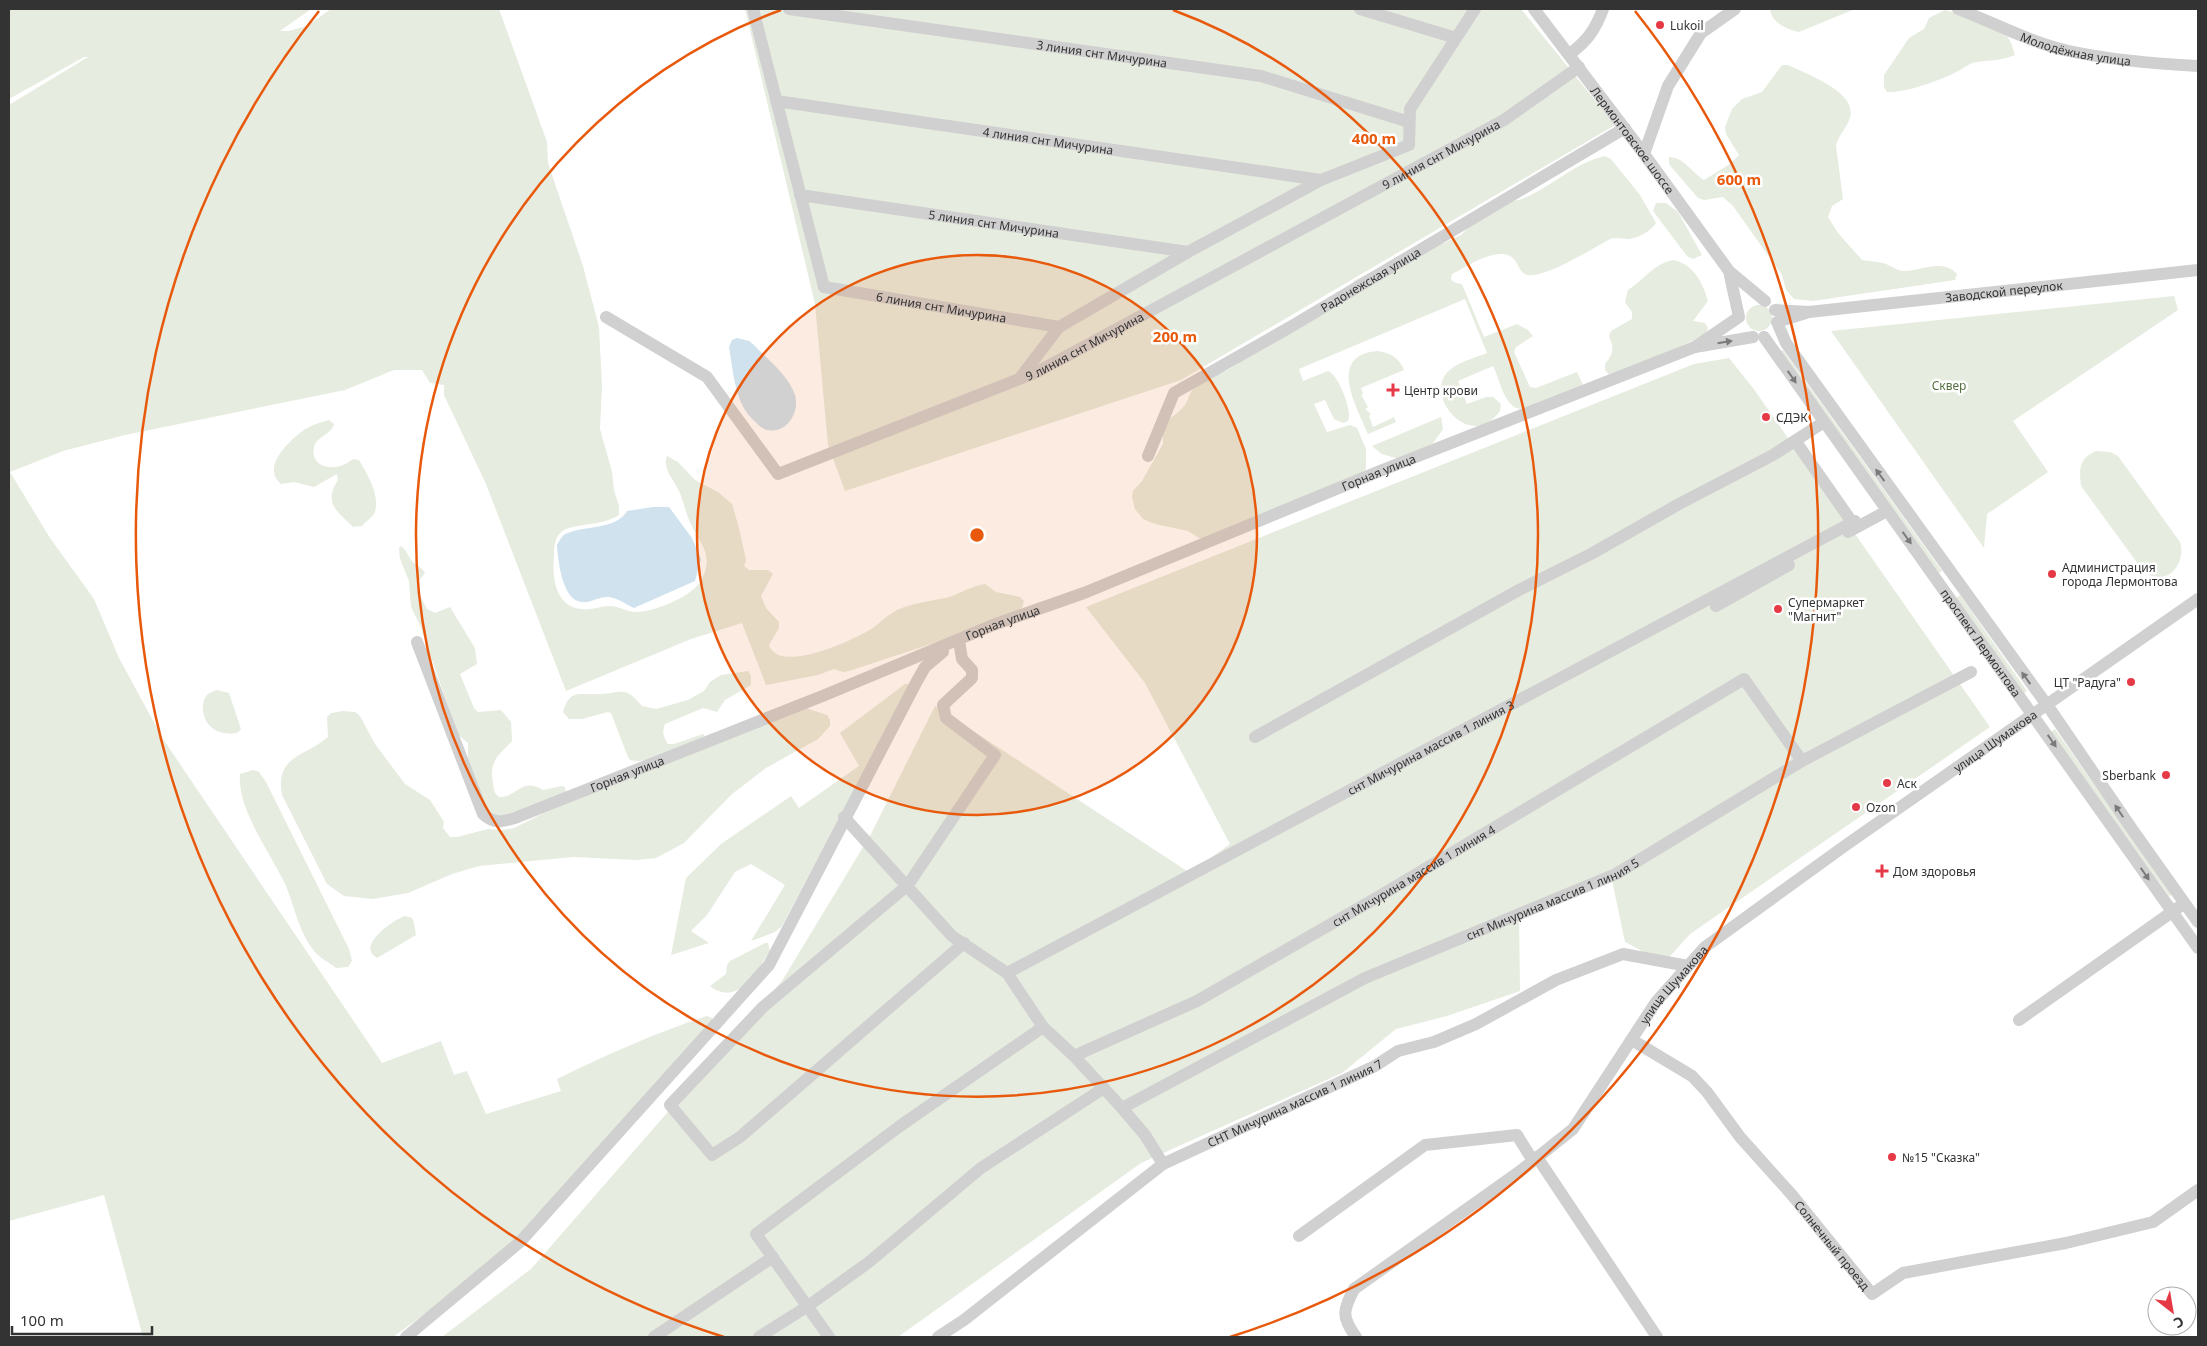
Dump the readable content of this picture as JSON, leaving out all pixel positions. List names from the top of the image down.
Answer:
{
  "streets": {
    "street": [
      "Молодёжная улица",
      "3 линия снт Мичурина",
      "Лермонтовское шоссе",
      "4 линия снт Мичурина",
      "9 линия снт Мичурина",
      "5 линия снт Мичурина",
      "Радонежская улица",
      "Заводской переулок",
      "6 линия снт Мичурина",
      "Горная улица",
      "проспект Лермонтова",
      "улица Шумакова",
      "снт Мичурина массив 1 линия 3",
      "снт Мичурина массив 1 линия 4",
      "снт Мичурина массив 1 линия 5",
      "СНТ Мичурина массив 1 линия 7",
      "Солнечный проезд"
    ]
  },
  "crossings": [
    ["Лермонтовское шоссе", "9 линия снт Мичурина"],
    ["Лермонтовское шоссе", "Радонежская улица"],
    ["5 линия снт Мичурина", "6 линия снт Мичурина"],
    ["Заводской переулок", "проспект Лермонтова"],
    ["проспект Лермонтова", "улица Шумакова"],
    ["улица Шумакова", "СНТ Мичурина массив 1 линия 7"],
    ["улица Шумакова", "Солнечный проезд"],
    ["снт Мичурина массив 1 линия 4", "снт Мичурина массив 1 линия 5"]
  ],
  "parks": ["Сквер"],
  "places": {
    "other": [
      "Lukoil",
      "СДЭК",
      "Администрация города Лермонтова",
      "Супермаркет \"Магнит\"",
      "ЦТ \"Радуга\"",
      "Sberbank",
      "Аск",
      "Ozon",
      "№15 \"Сказка\""
    ],
    "health": ["Центр крови", "Дом здоровья"]
  },
  "scale_bar": "100 m",
  "north": "bottom right",
  "rings": ["400 m", "600 m", "200 m"]
}
